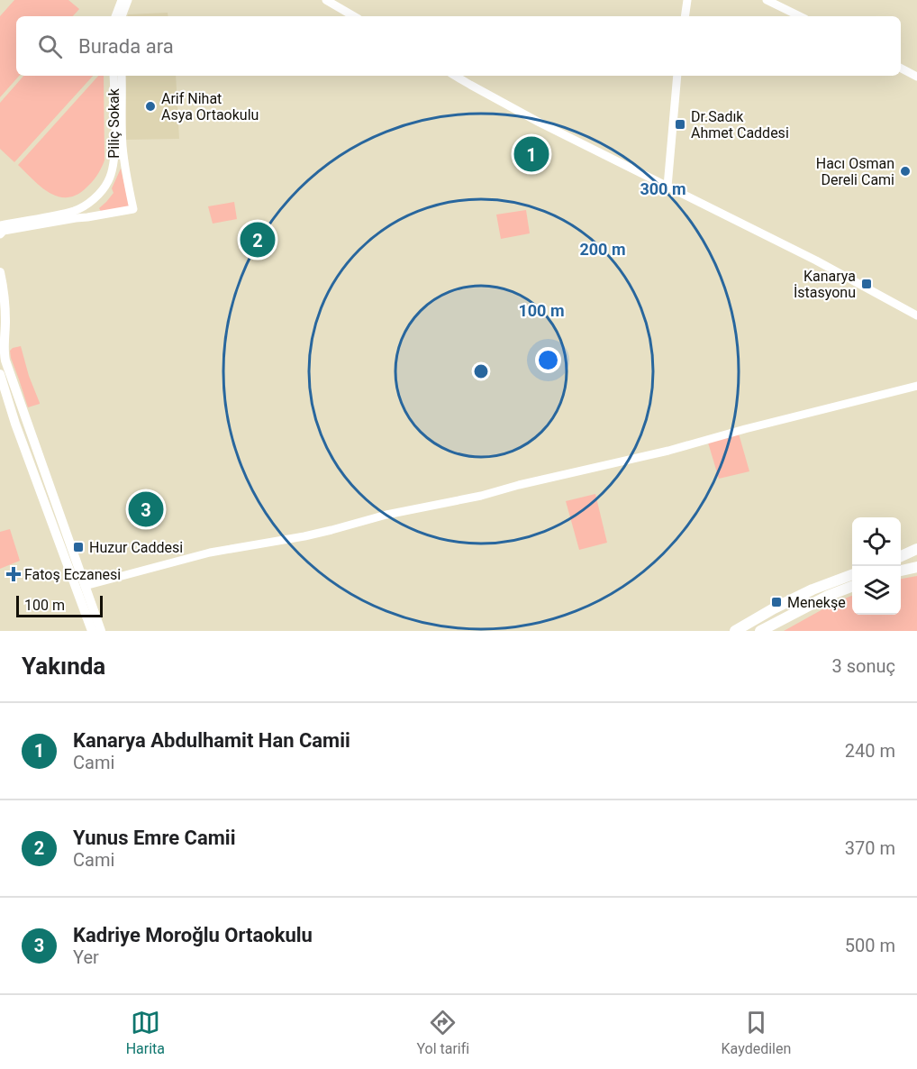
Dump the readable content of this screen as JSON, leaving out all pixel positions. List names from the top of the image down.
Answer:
{
  "streets": {
    "street": ["Piliç Sokak"]
  },
  "places": {
    "other": ["Arif Nihat Asya Ortaokulu", "Hacı Osman Dereli Cami"],
    "transit": [
      "Dr.Sadık Ahmet Caddesi",
      "Kanarya İstasyonu",
      "Huzur Caddesi",
      "Menekşe"
    ],
    "health": ["Fatoş Eczanesi"]
  },
  "scale_bar": "100 m",
  "page": {
    "search": "Burada ara",
    "pins": ["1", "2", "3"],
    "scale": "100 m",
    "heading": ["Yakında", "3 sonuç"],
    "list": [
      {
        "mark": "1",
        "name": "Kanarya Abdulhamit Han Camii",
        "note": "Cami",
        "value": "240 m"
      },
      {
        "mark": "2",
        "name": "Yunus Emre Camii",
        "note": "Cami",
        "value": "370 m"
      },
      {
        "mark": "3",
        "name": "Kadriye Moroğlu Ortaokulu",
        "note": "Yer",
        "value": "500 m"
      }
    ],
    "nav": ["Harita", "Yol tarifi", "Kaydedilen"]
  },
  "rings": ["300 m", "200 m", "100 m"]
}
